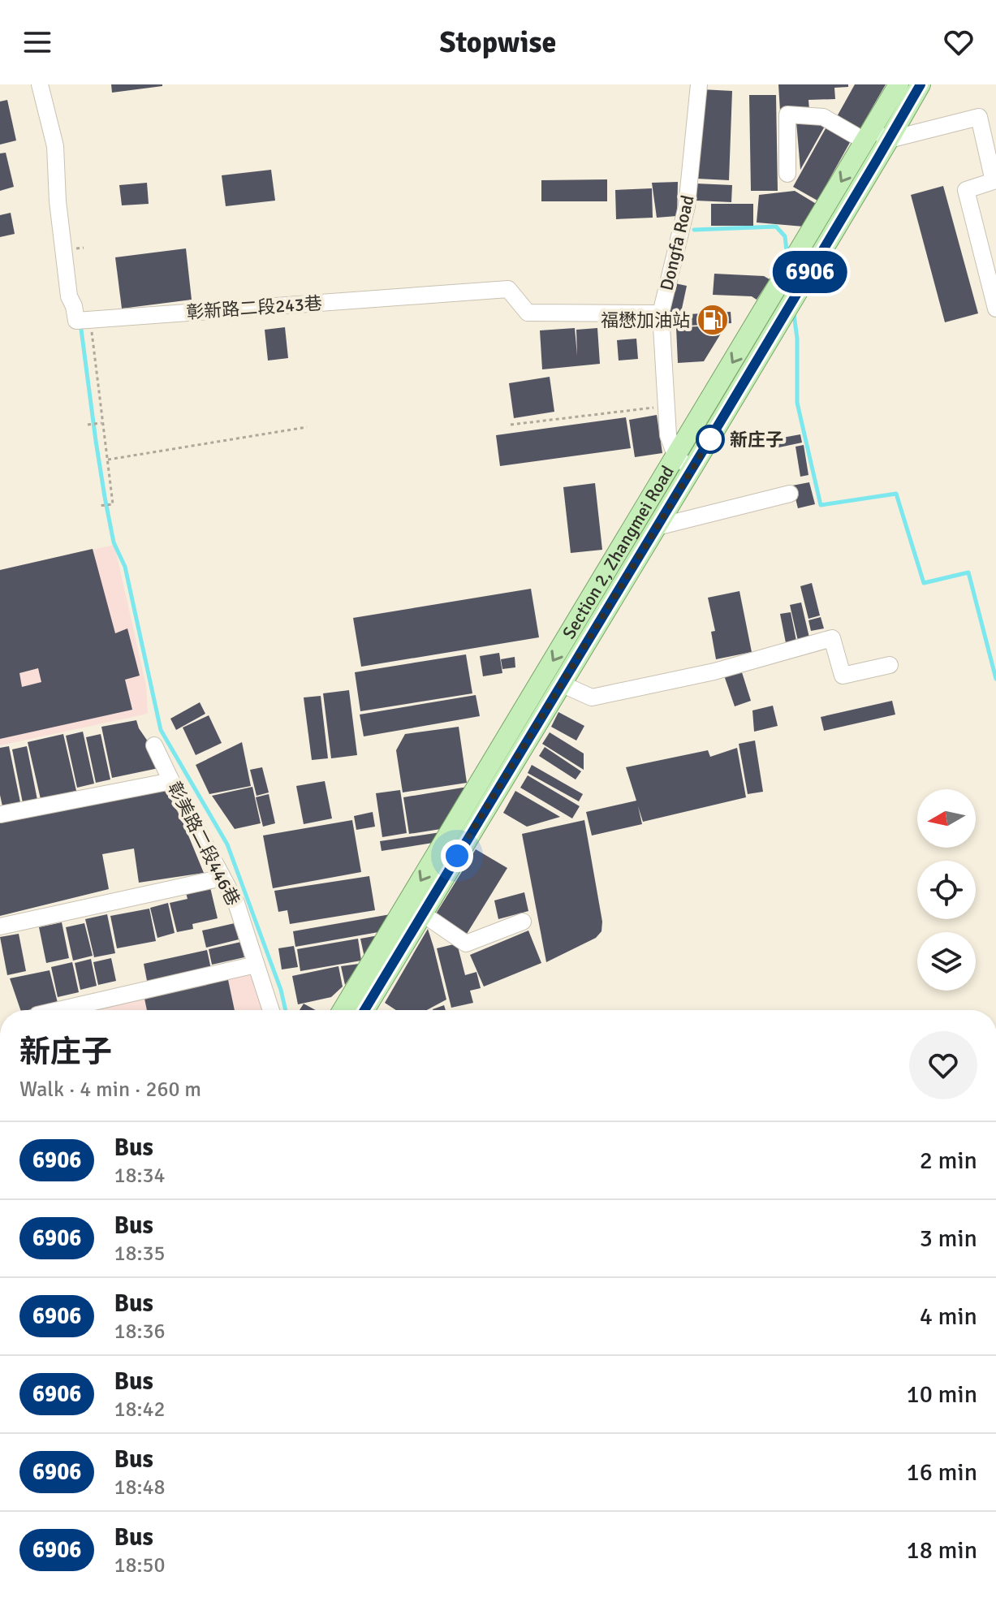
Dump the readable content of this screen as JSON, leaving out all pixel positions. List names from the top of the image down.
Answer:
{
  "streets": {
    "main road": ["Section 2, Zhangmei Road"],
    "street": ["Dongfa Road", "彰新路二段243巷", "彰美路二段446巷"]
  },
  "crossings": [
    ["Dongfa Road", "彰新路二段243巷"],
    ["Dongfa Road", "Section 2, Zhangmei Road"]
  ],
  "places": {
    "fuel station": ["福懋加油站"],
    "other": ["新庄子"]
  },
  "lines": ["bus line 6906"],
  "north": "left",
  "page": {
    "header": "Stopwise",
    "on_map": "6906",
    "heading": ["新庄子", "Walk · 4 min · 260 m"],
    "list": [
      {
        "mark": "6906",
        "name": "Bus",
        "note": "18:34",
        "value": "2 min"
      },
      {
        "mark": "6906",
        "name": "Bus",
        "note": "18:35",
        "value": "3 min"
      },
      {
        "mark": "6906",
        "name": "Bus",
        "note": "18:36",
        "value": "4 min"
      },
      {
        "mark": "6906",
        "name": "Bus",
        "note": "18:42",
        "value": "10 min"
      },
      {
        "mark": "6906",
        "name": "Bus",
        "note": "18:48",
        "value": "16 min"
      },
      {
        "mark": "6906",
        "name": "Bus",
        "note": "18:50",
        "value": "18 min"
      }
    ]
  }
}
